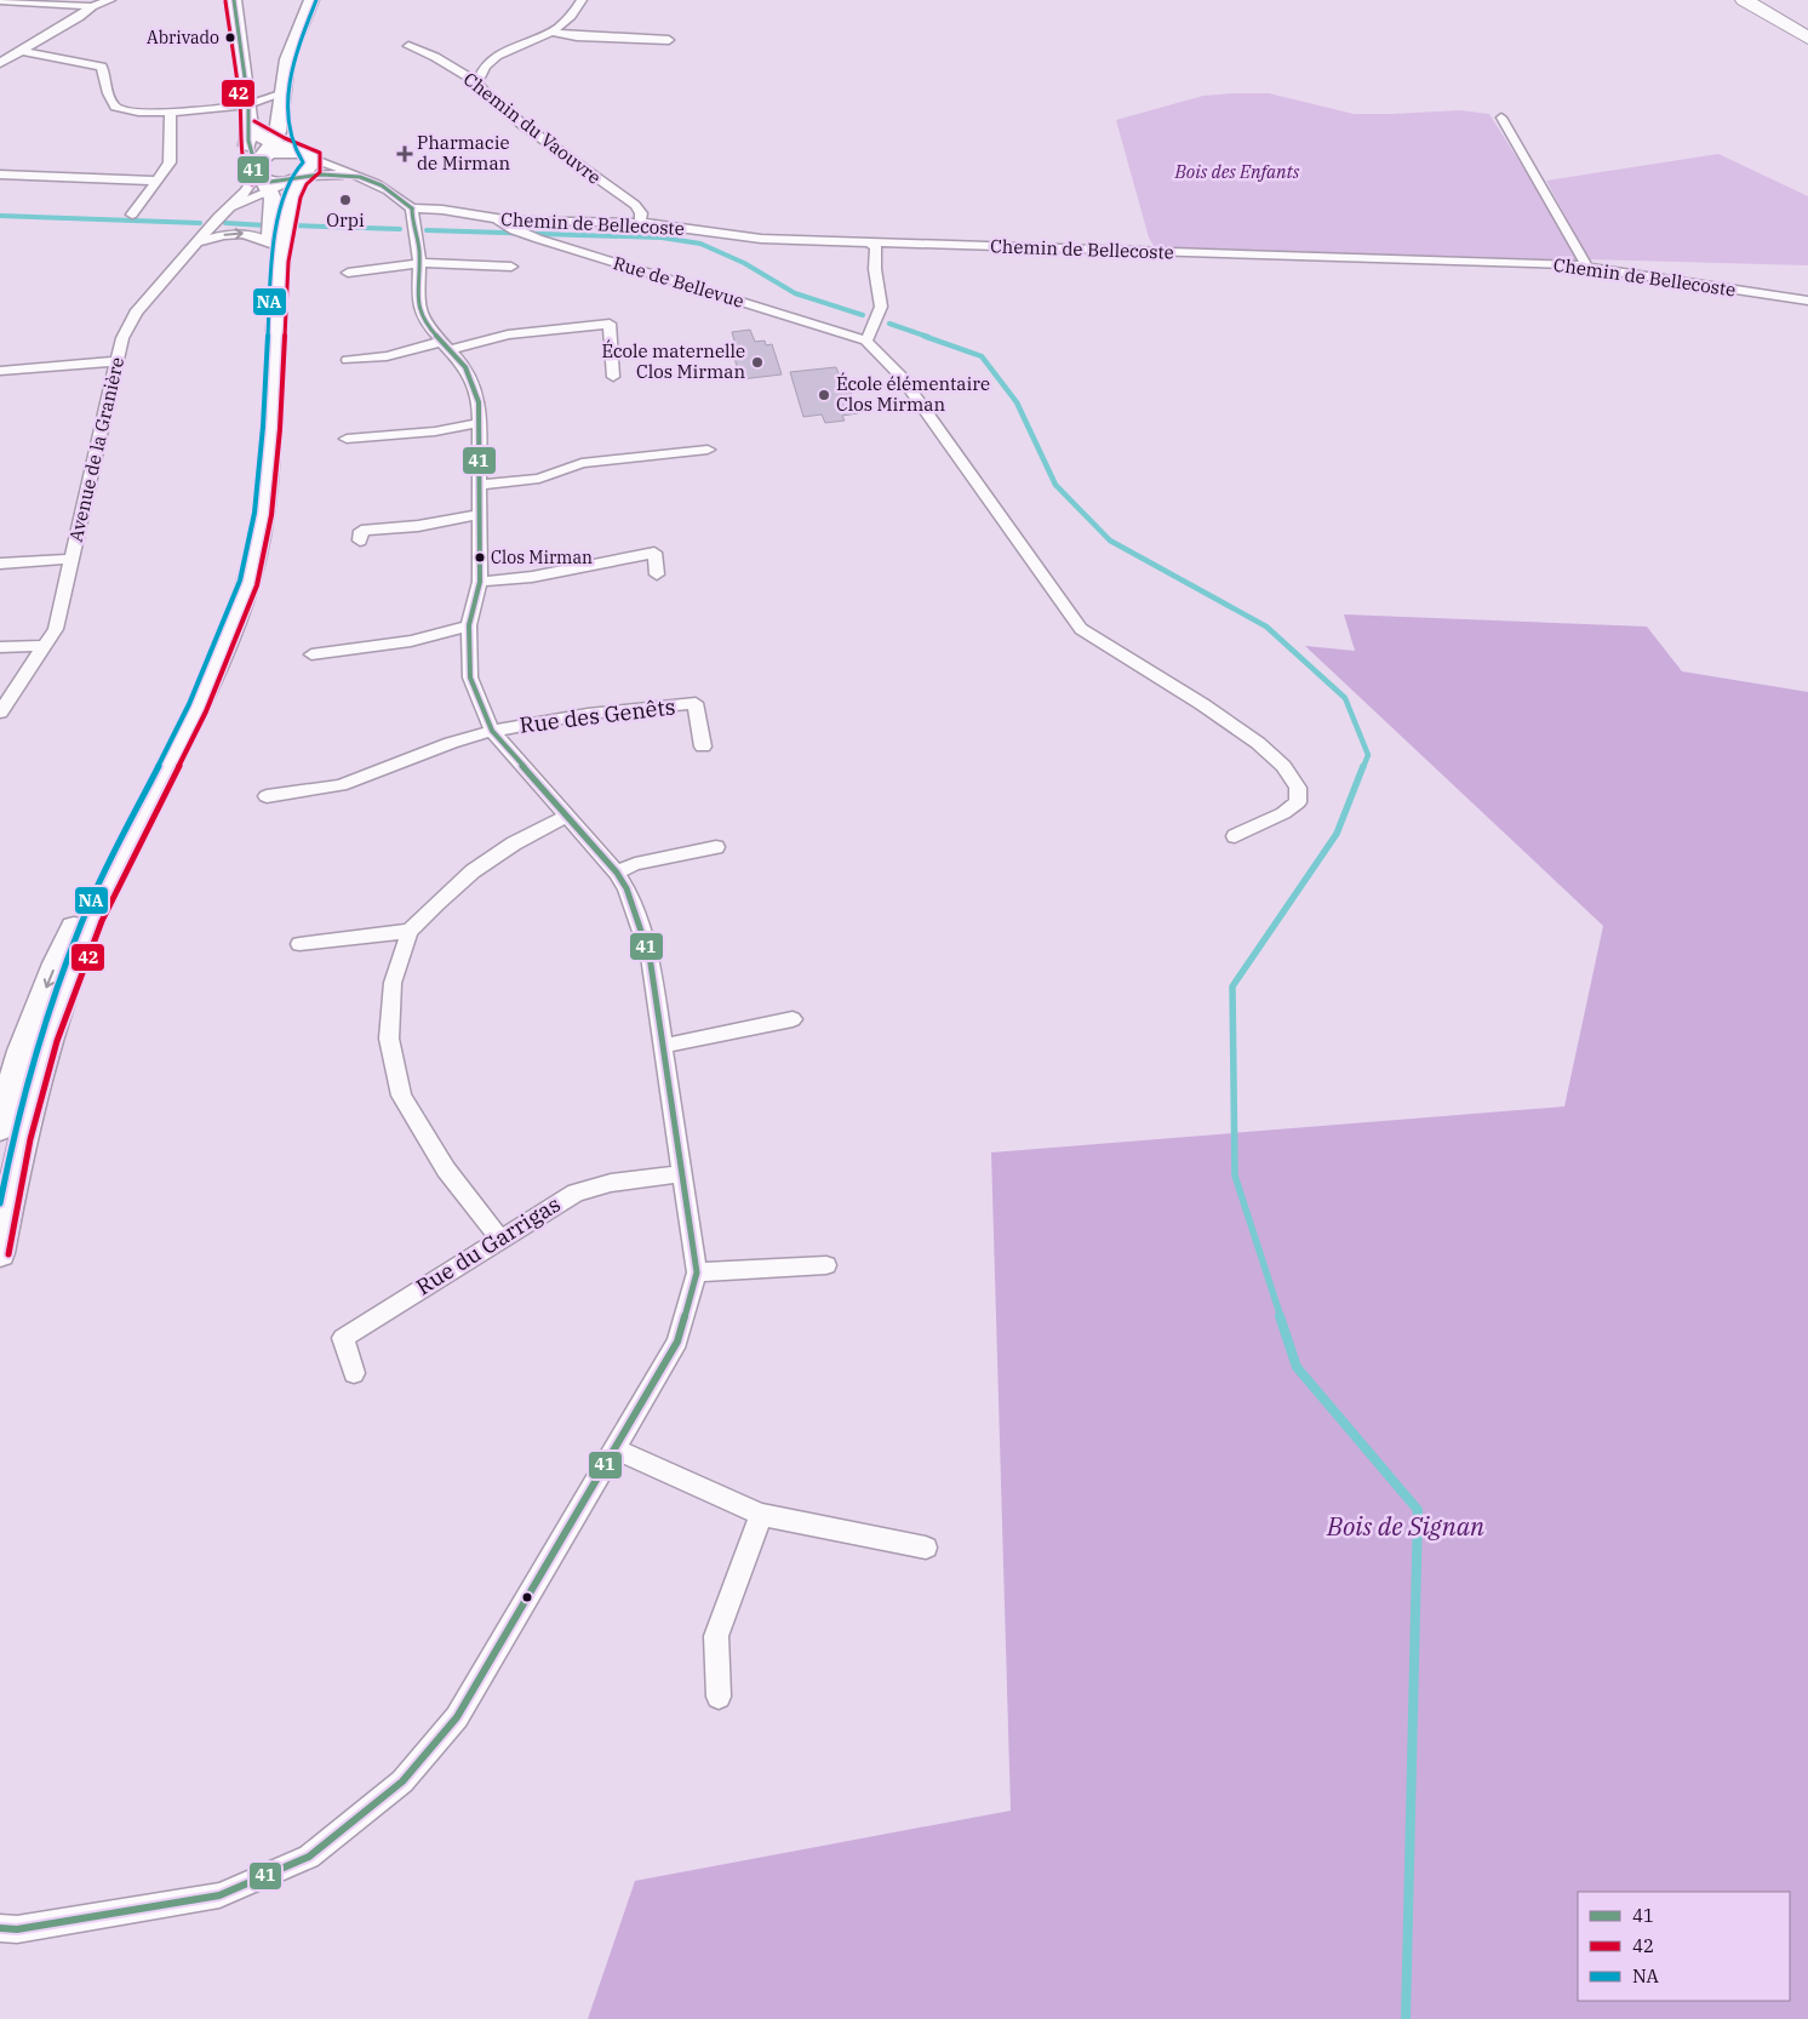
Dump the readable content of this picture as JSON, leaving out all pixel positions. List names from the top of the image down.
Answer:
{
  "streets": {
    "street": [
      "Chemin du Vaouvre",
      "Chemin de Bellecoste",
      "Rue de Bellevue",
      "Avenue de la Granière",
      "Rue des Genêts",
      "Rue du Garrigas"
    ]
  },
  "crossings": [
    ["Chemin du Vaouvre", "Chemin de Bellecoste"],
    ["Chemin de Bellecoste", "Rue de Bellevue"]
  ],
  "parks": ["Bois des Enfants", "Bois de Signan"],
  "places": {
    "other": [
      "Abrivado",
      "Orpi",
      "École maternelle Clos Mirman",
      "École élémentaire Clos Mirman",
      "Clos Mirman"
    ],
    "health": ["Pharmacie de Mirman"]
  },
  "lines": ["transit line 41", "transit line NA", "transit line 42"],
  "legend": ["41", "42", "NA"]
}
